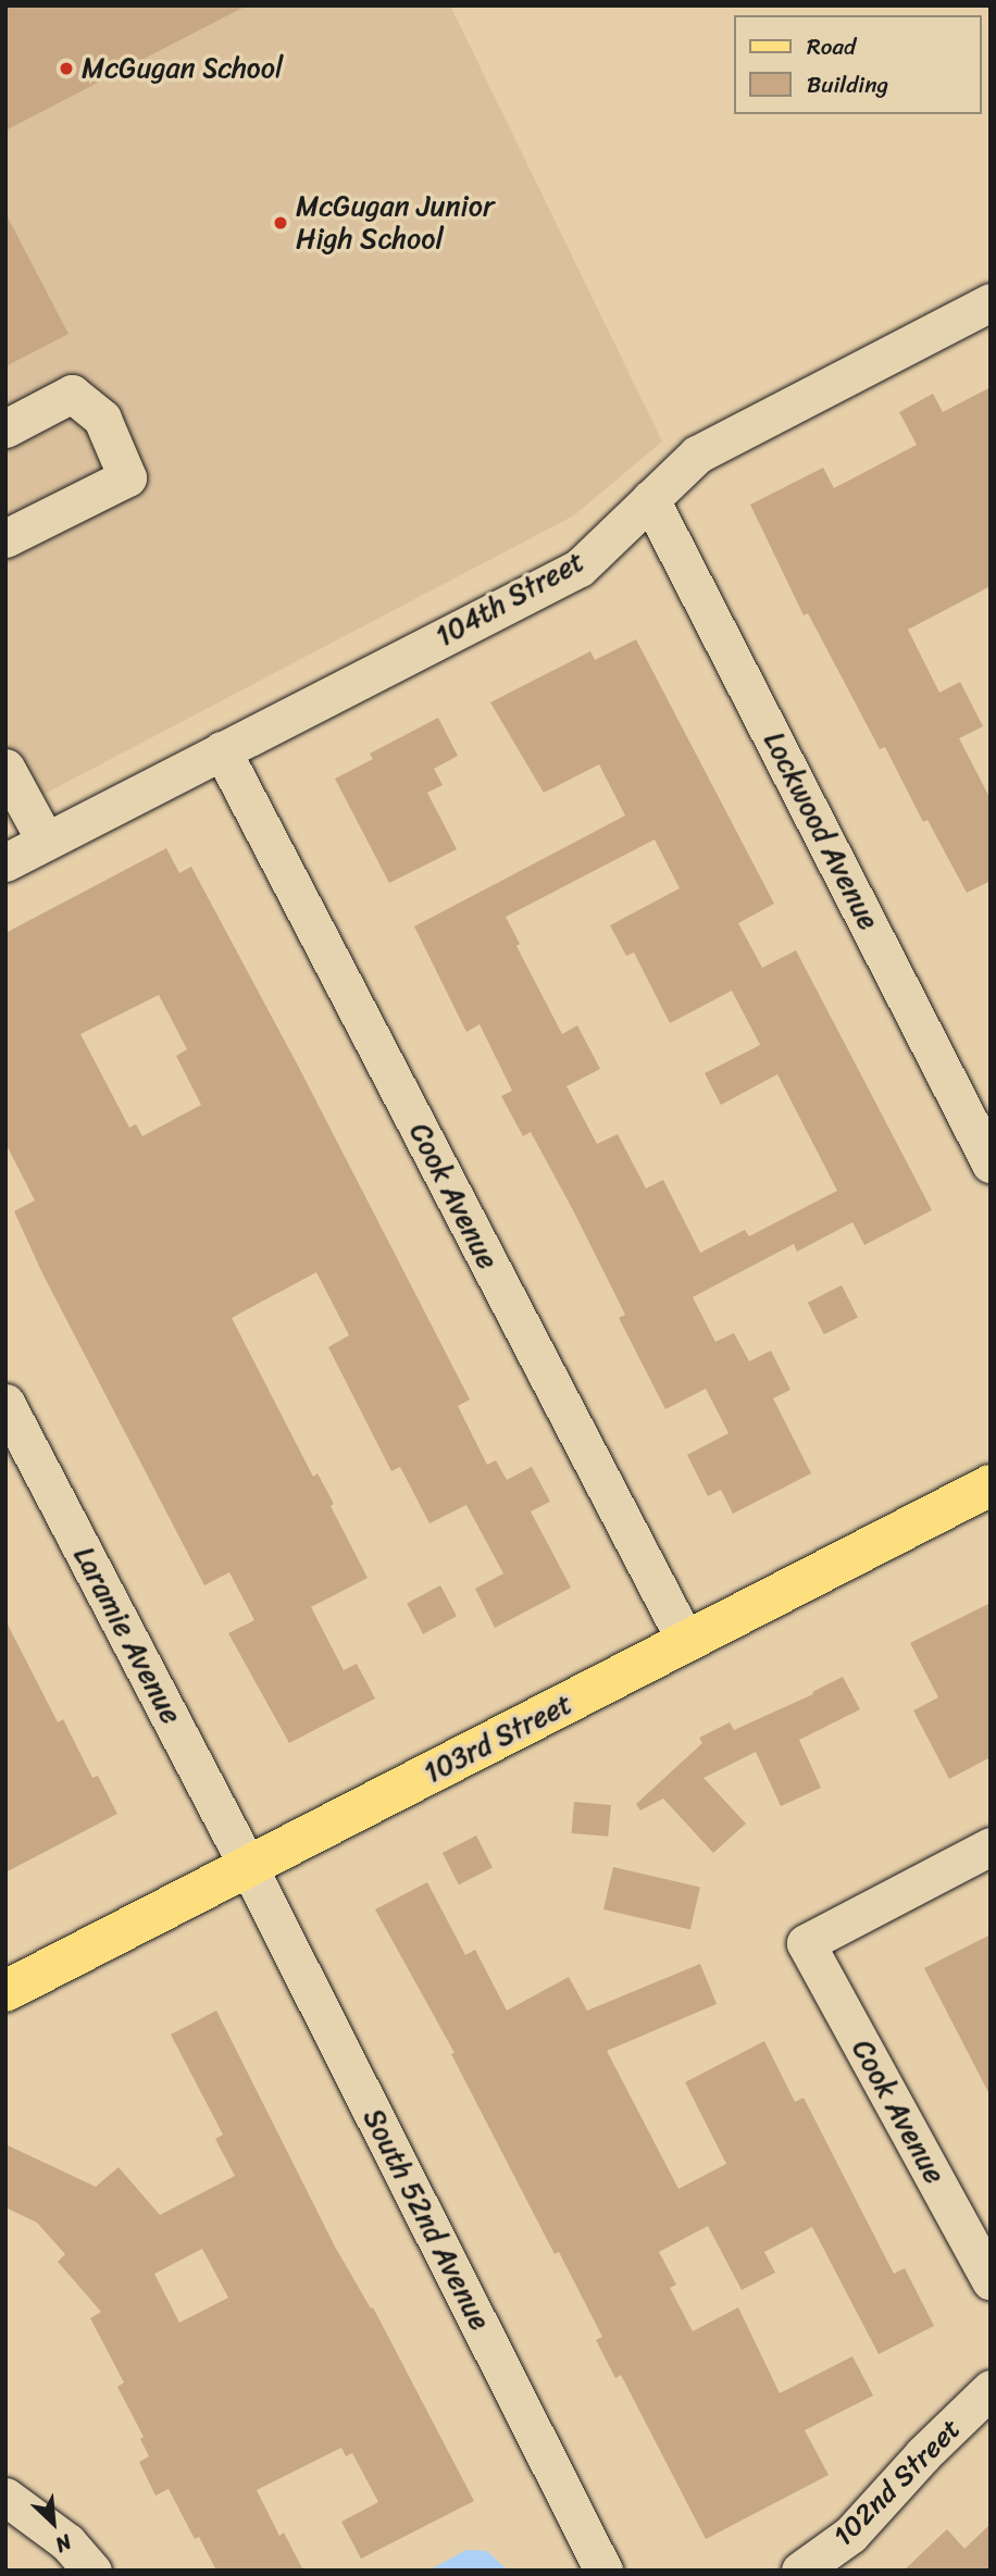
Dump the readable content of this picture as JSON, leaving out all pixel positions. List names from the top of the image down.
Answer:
{
  "streets": {
    "main road": ["103rd Street"],
    "street": [
      "104th Street",
      "Lockwood Avenue",
      "Cook Avenue",
      "Laramie Avenue",
      "South 52nd Avenue",
      "102nd Street"
    ]
  },
  "crossings": [
    ["104th Street", "Lockwood Avenue"],
    ["104th Street", "Cook Avenue"],
    ["Cook Avenue", "103rd Street"],
    ["Laramie Avenue", "103rd Street"],
    ["Laramie Avenue", "South 52nd Avenue"],
    ["103rd Street", "South 52nd Avenue"]
  ],
  "places": ["McGugan School", "McGugan Junior High School"],
  "legend": ["Road", "Building"],
  "north": "bottom right"
}
